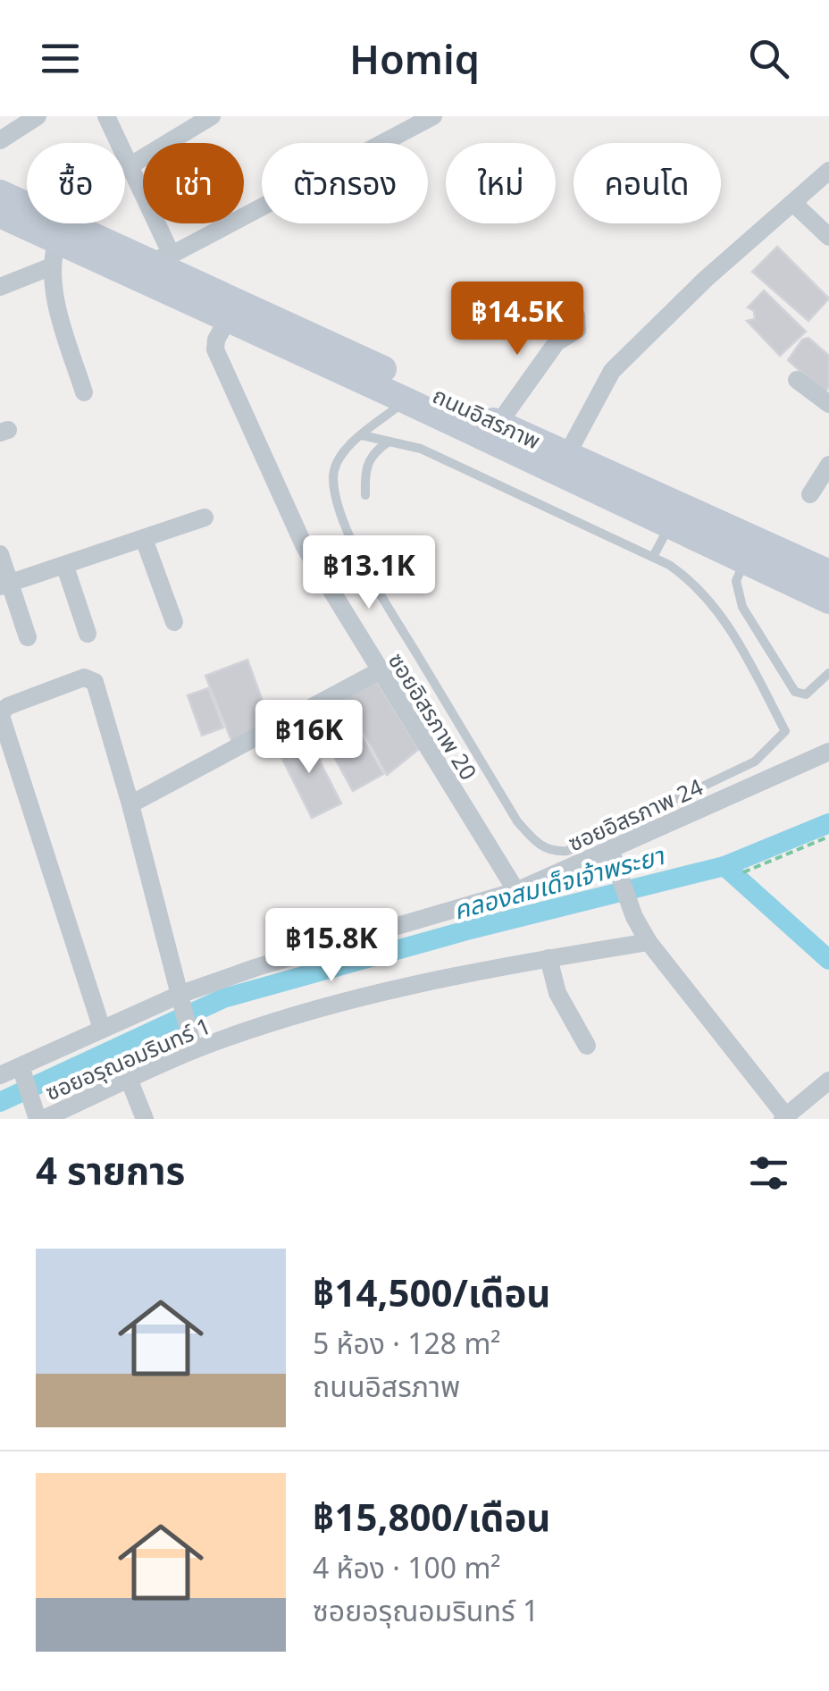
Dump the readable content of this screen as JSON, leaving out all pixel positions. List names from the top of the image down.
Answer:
{
  "streets": {
    "main road": ["ถนนอิสรภาพ"],
    "street": ["ซอยอิสรภาพ 20", "ซอยอิสรภาพ 24", "ซอยอรุณอมรินทร์ 1"]
  },
  "crossings": [
    ["ซอยอิสรภาพ 20", "ซอยอิสรภาพ 24"]
  ],
  "water": ["คลองสมเด็จเจ้าพระยา"],
  "page": {
    "header": "Homiq",
    "chip": [
      "ซื้อ",
      "เช่า",
      "ตัวกรอง",
      "ใหม่",
      "คอนโด"
    ],
    "price": [
      "฿14.5K",
      "฿13.1K",
      "฿16K",
      "฿15.8K"
    ],
    "heading": "4 รายการ",
    "list": [
      {
        "name": "฿14,500/เดือน",
        "note": "5 ห้อง · 128 m² · ถนนอิสรภาพ"
      },
      {
        "name": "฿15,800/เดือน",
        "note": "4 ห้อง · 100 m² · ซอยอรุณอมรินทร์ 1"
      }
    ]
  }
}
